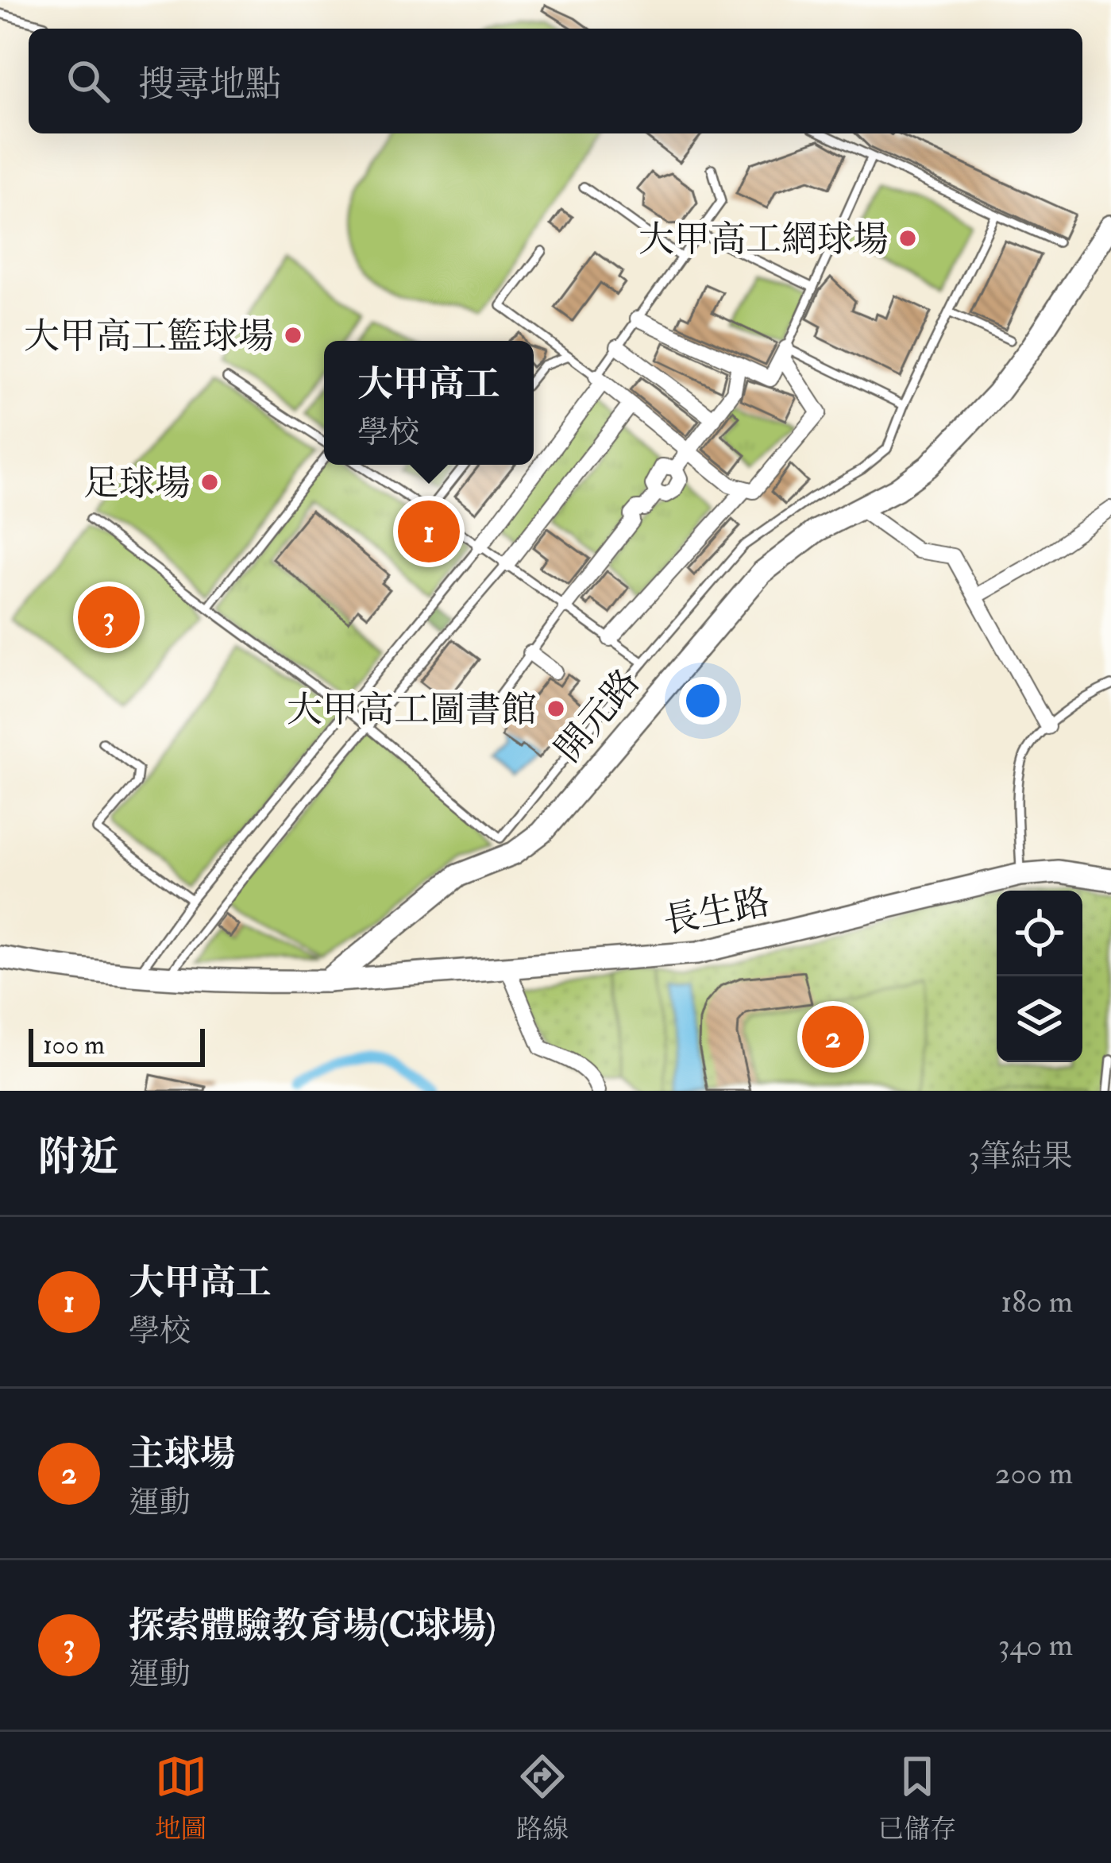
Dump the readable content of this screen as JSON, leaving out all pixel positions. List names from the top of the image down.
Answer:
{
  "streets": {
    "street": ["開元路", "長生路"]
  },
  "crossings": [
    ["開元路", "長生路"]
  ],
  "places": [
    "大甲高工網球場",
    "大甲高工籃球場",
    "足球場",
    "大甲高工圖書館"
  ],
  "scale_bar": "100 m",
  "page": {
    "search": "搜尋地點",
    "popup": ["大甲高工", "學校"],
    "pins": ["1", "3", "2"],
    "scale": "100 m",
    "heading": ["附近", "3筆結果"],
    "list": [
      {
        "mark": "1",
        "name": "大甲高工",
        "note": "學校",
        "value": "180 m"
      },
      {
        "mark": "2",
        "name": "主球場",
        "note": "運動",
        "value": "200 m"
      },
      {
        "mark": "3",
        "name": "探索體驗教育場(C球場)",
        "note": "運動",
        "value": "340 m"
      }
    ],
    "nav": ["地圖", "路線", "已儲存"]
  }
}
